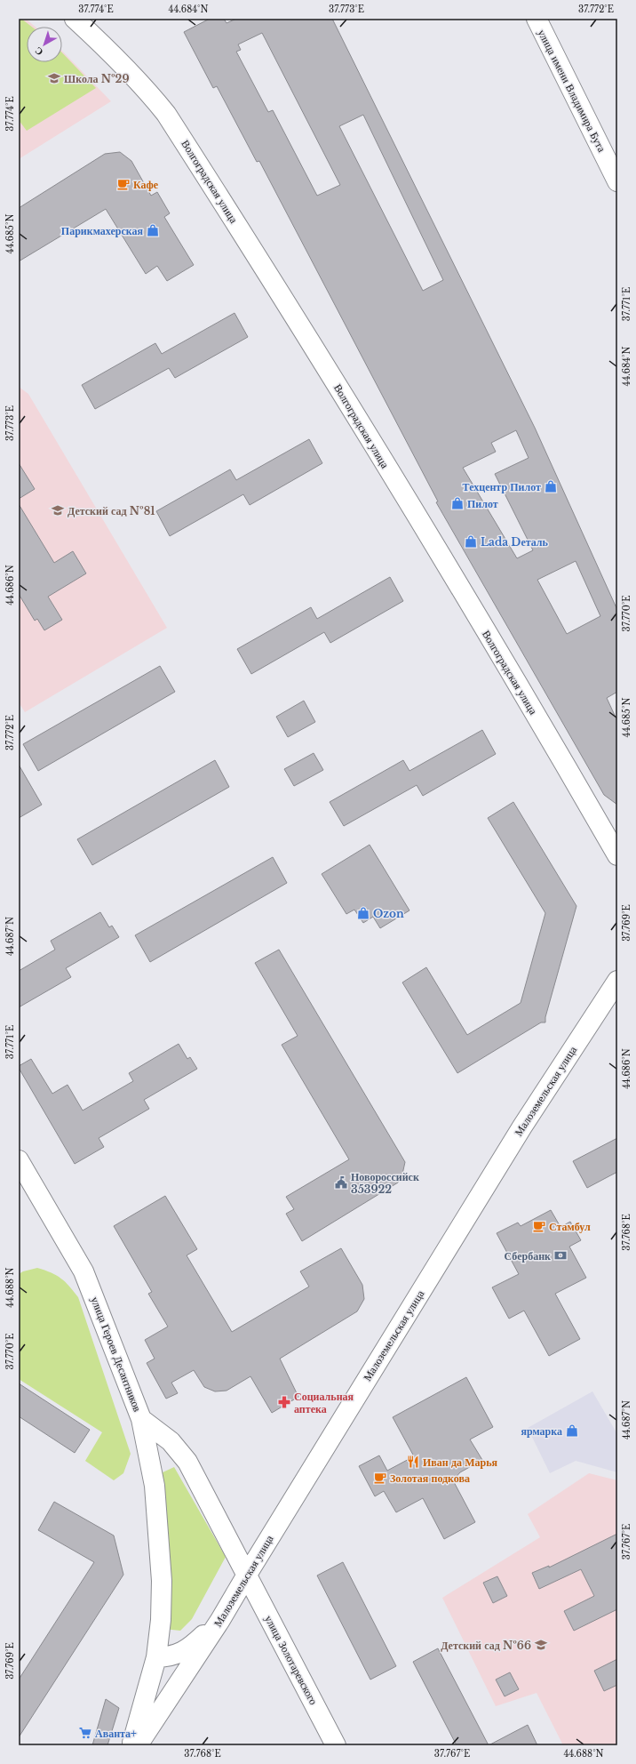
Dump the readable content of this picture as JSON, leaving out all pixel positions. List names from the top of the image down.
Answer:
{
  "streets": {
    "street": [
      "улица имени Владимира Бута",
      "Волгоградская улица",
      "Малоземельская улица",
      "улица Героев Десантников",
      "улица Золотаревского"
    ]
  },
  "crossings": [
    ["Малоземельская улица", "улица Героев Десантников"],
    ["Малоземельская улица", "улица Золотаревского"],
    ["улица Героев Десантников", "улица Золотаревского"]
  ],
  "places": {
    "school or university": ["Школа №29", "Детский сад №81", "Детский сад №66"],
    "cafe": ["Кафе", "Стамбул", "Золотая подкова"],
    "shop": [
      "Парикмахерская",
      "Техцентр Пилот",
      "Пилот",
      "Lada Dеталь",
      "Ozon",
      "ярмарка"
    ],
    "public building": ["Новороссийск 353922"],
    "bank": ["Сбербанк"],
    "pharmacy": ["Социальная аптека"],
    "restaurant": ["Иван да Марья"],
    "supermarket": ["Аванта+"]
  },
  "north": "bottom left",
  "coordinates": [
    "37.774°E",
    "44.684°N",
    "37.773°E",
    "37.772°E",
    "44.685°N",
    "37.771°E",
    "44.686°N",
    "37.770°E",
    "37.769°E",
    "44.687°N",
    "37.768°E",
    "44.688°N",
    "37.767°E"
  ]
}
